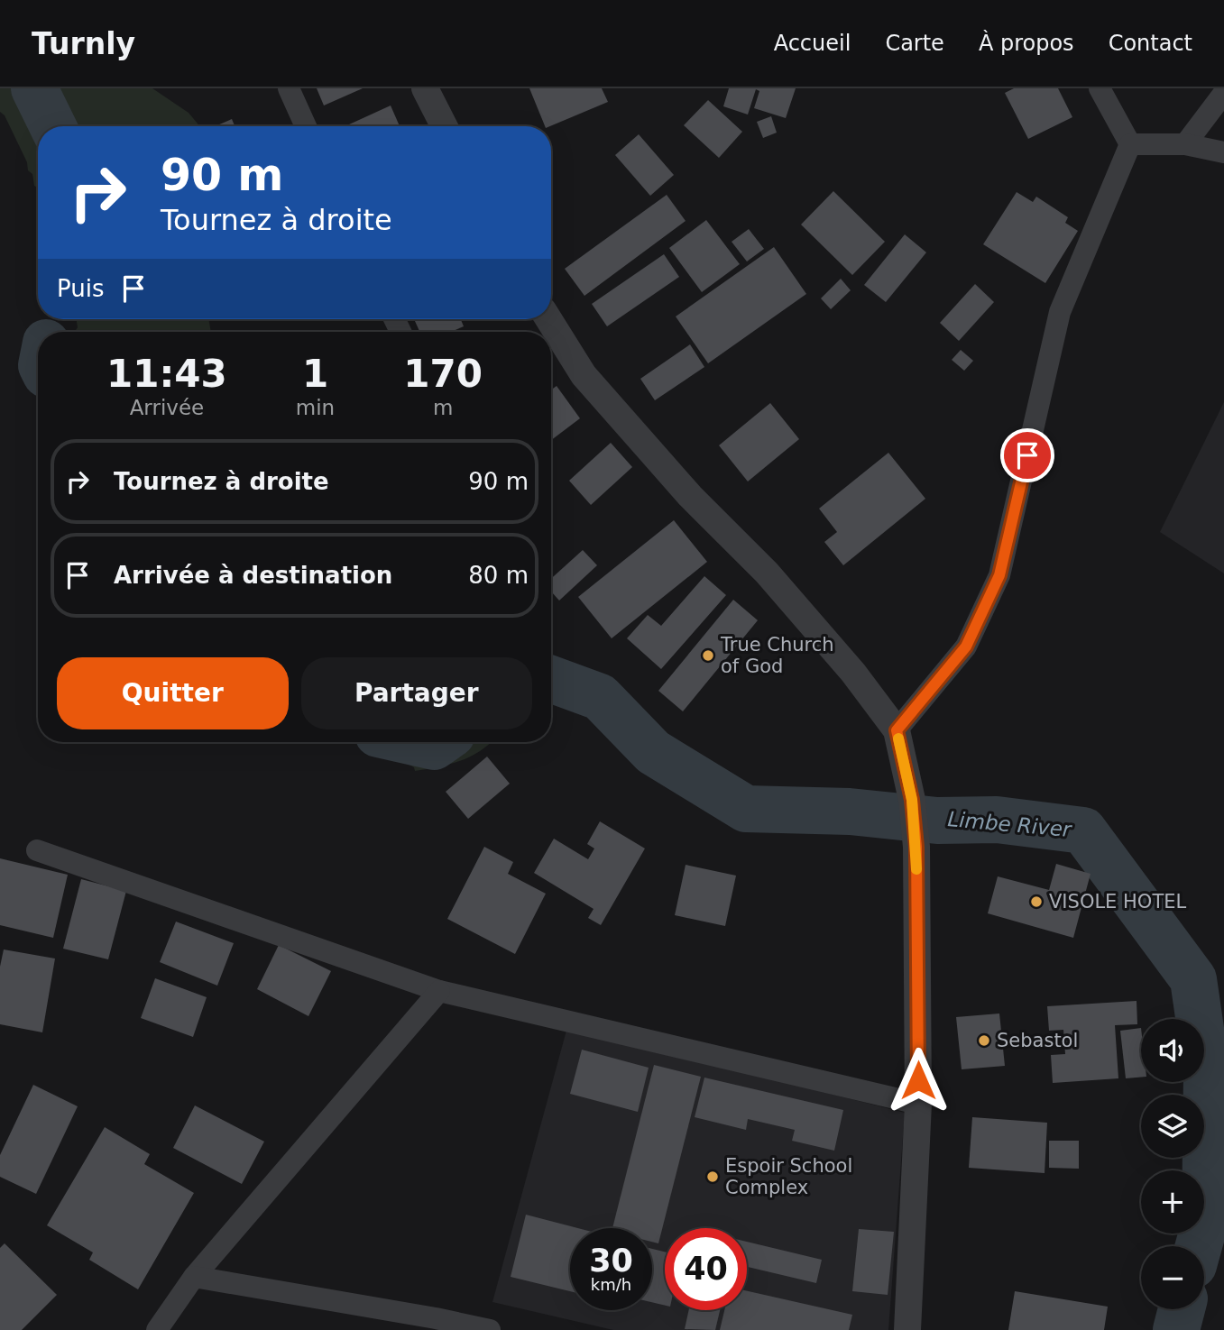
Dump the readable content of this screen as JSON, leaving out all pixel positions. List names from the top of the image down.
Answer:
{
  "water": ["Limbe River"],
  "places": [
    "True Church of God",
    "VISOLE HOTEL",
    "Sebastol",
    "Espoir School Complex"
  ],
  "page": {
    "header": "Turnly",
    "nav": [
      "Accueil",
      "Carte",
      "À propos",
      "Contact"
    ],
    "turn": ["90 m", "Tournez à droite"],
    "then": "Puis",
    "eta": [
      "11:43",
      "Arrivée",
      "1",
      "min",
      "170",
      "m"
    ],
    "list": [
      {
        "name": "Tournez à droite",
        "value": "90 m"
      },
      {
        "name": "Arrivée à destination",
        "value": "80 m"
      }
    ],
    "buttons": ["Quitter", "Partager"],
    "map_buttons": ["+", "−"],
    "speed": "30 km/h",
    "limit": "40"
  }
}
